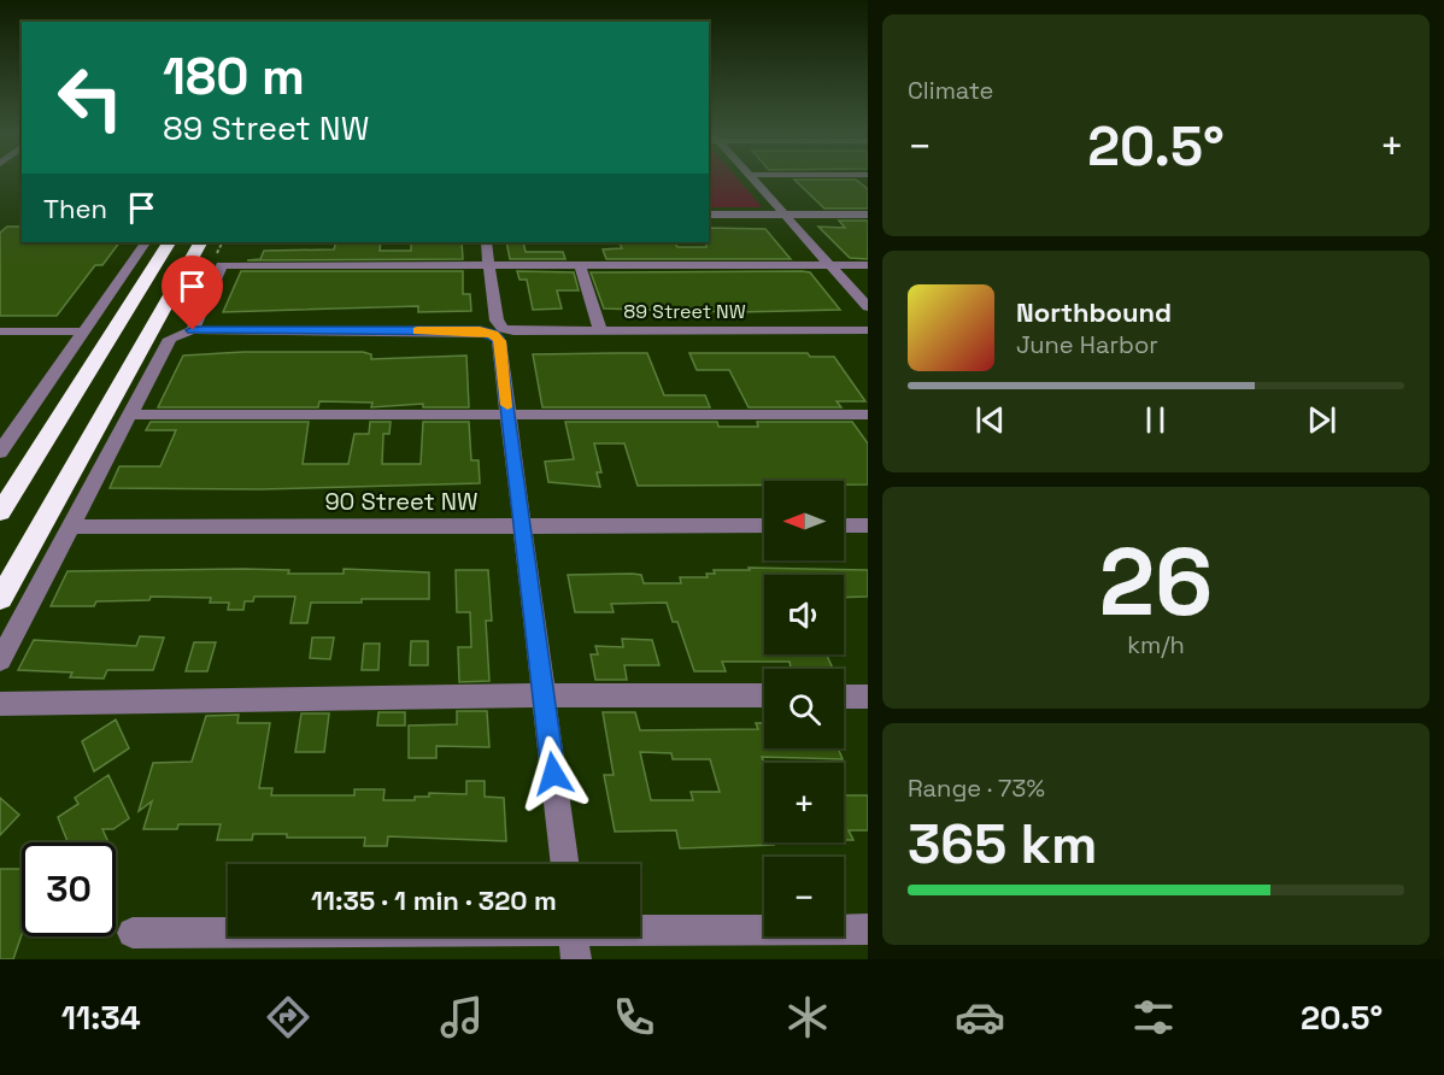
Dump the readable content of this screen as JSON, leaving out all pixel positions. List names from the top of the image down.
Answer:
{
  "streets": {
    "street": ["89 Street NW", "90 Street NW"]
  },
  "north": "left",
  "page": {
    "tile": [
      "Climate",
      ["26", "km/h"],
      ["Range · 73%", "365 km"]
    ],
    "turn": ["180 m", "89 Street NW"],
    "heat": ["−", "20.5°", "+"],
    "then": "Then",
    "song": ["Northbound", "June Harbor"],
    "map_buttons": ["+", "−"],
    "limit": "30",
    "trip": "11:35 · 1 min · 320 m",
    "tabs": ["11:34", "20.5°"]
  }
}
